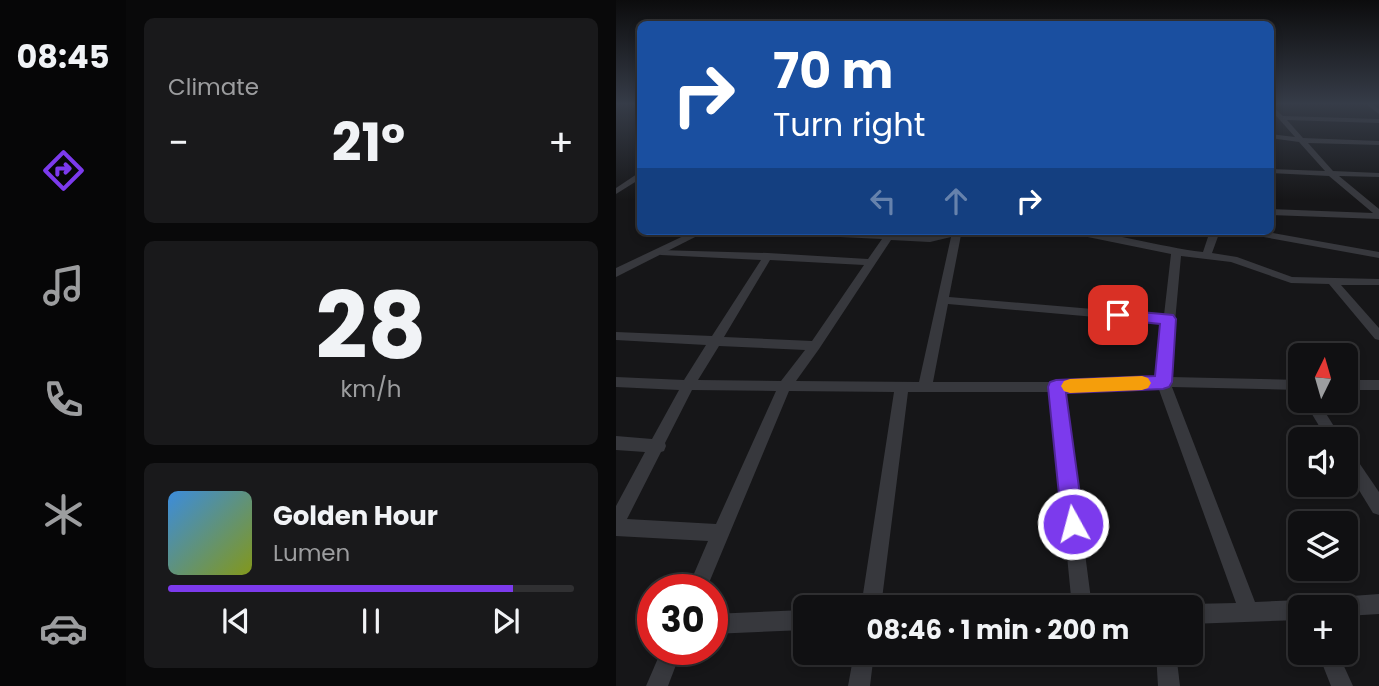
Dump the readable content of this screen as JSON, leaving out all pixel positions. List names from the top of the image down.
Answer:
{
  "north": "top",
  "page": {
    "tabs": "08:45",
    "tile": [
      "Climate",
      ["28", "km/h"]
    ],
    "turn": ["70 m", "Turn right"],
    "heat": ["−", "21°", "+"],
    "map_buttons": "+",
    "song": ["Golden Hour", "Lumen"],
    "limit": "30",
    "trip": "08:46 · 1 min · 200 m"
  }
}
